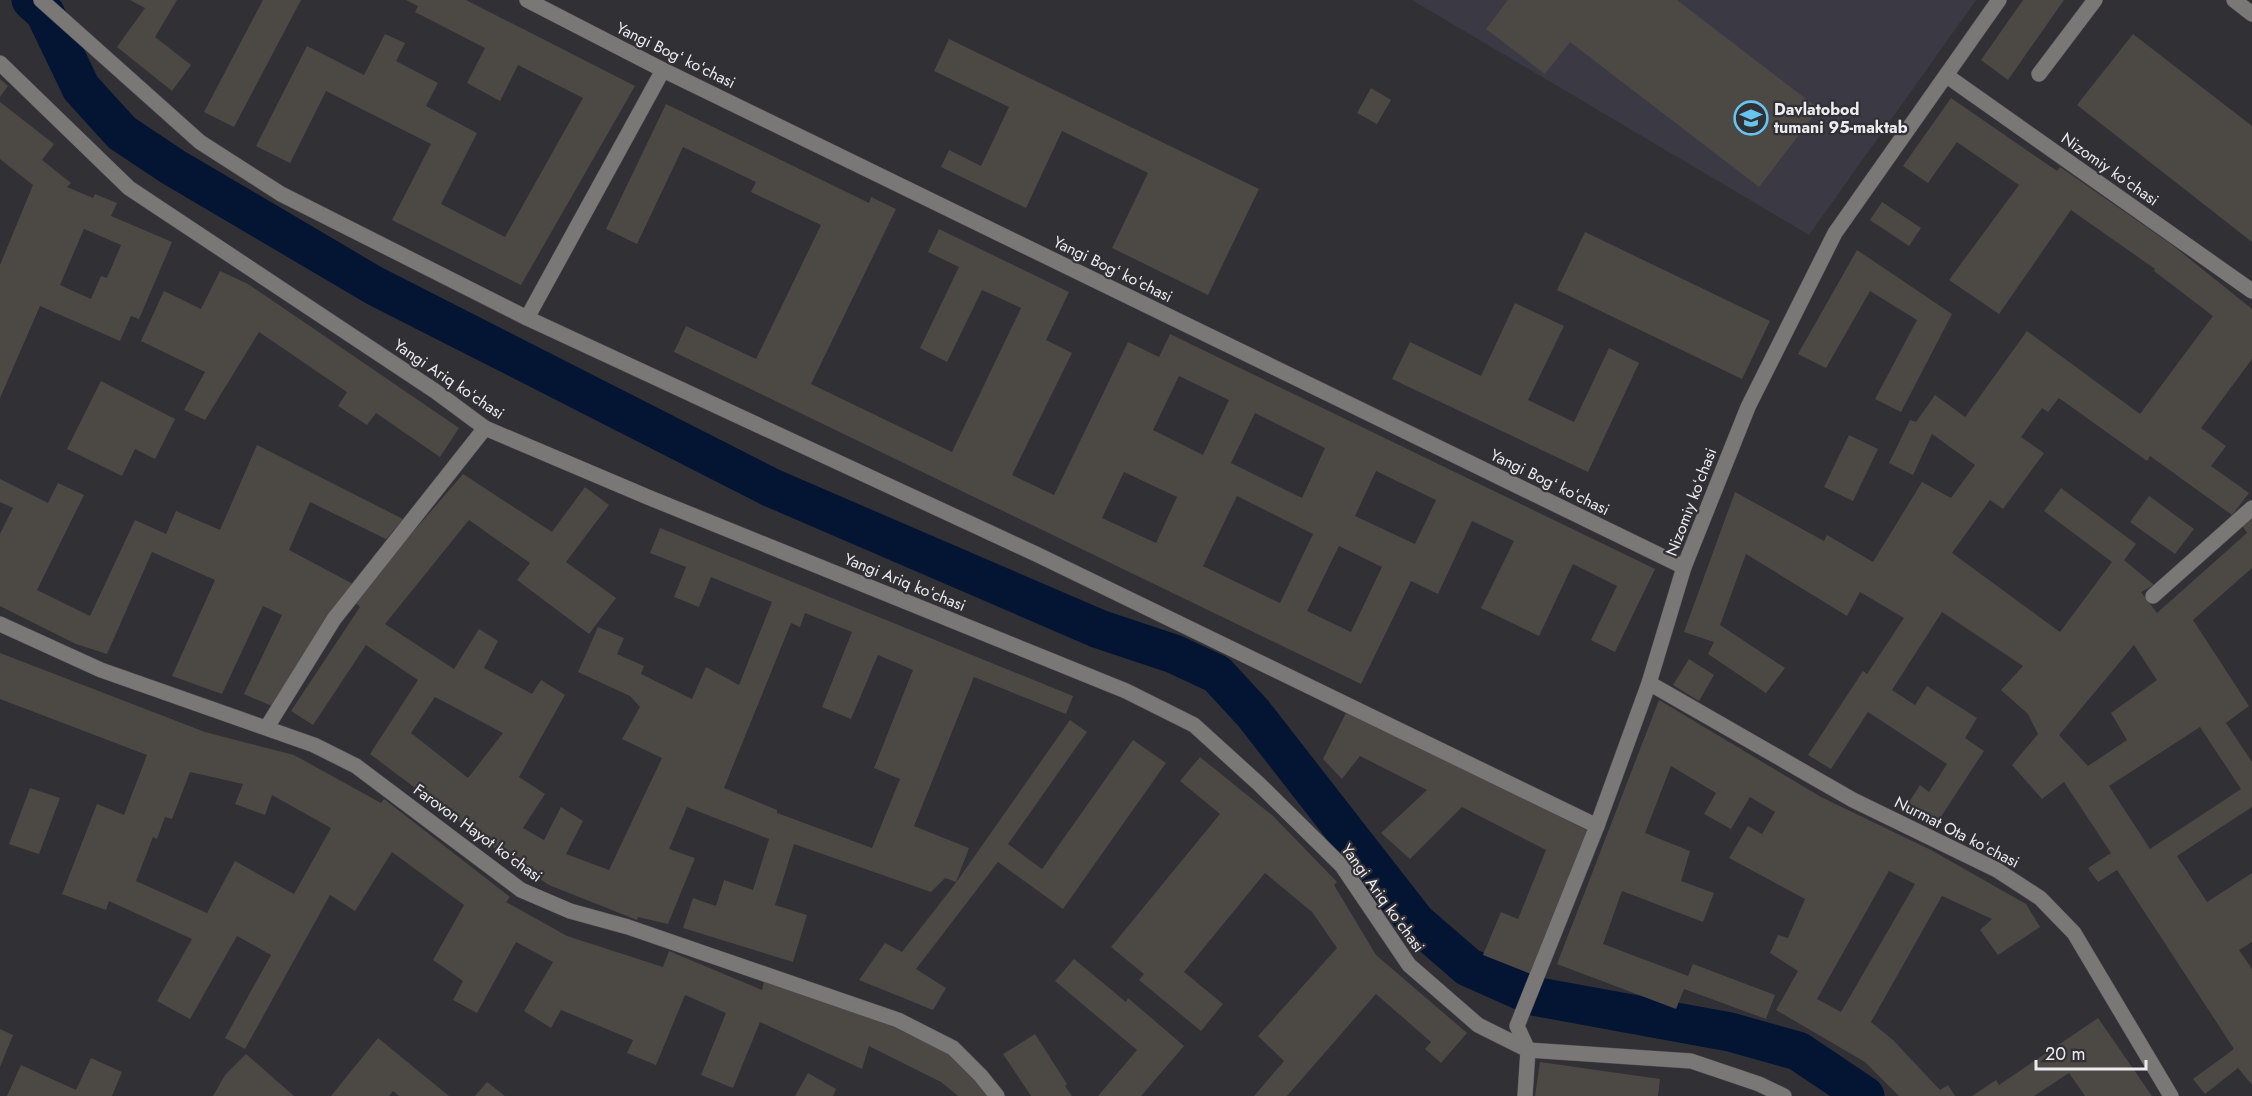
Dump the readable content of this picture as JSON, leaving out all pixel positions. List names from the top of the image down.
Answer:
{
  "streets": {
    "street": [
      "Yangi Bogʻ koʻchasi",
      "Nizomiy koʻchasi",
      "Yangi Ariq koʻchasi",
      "Nurmat Ota koʻchasi",
      "Farovon Hayot koʻchasi"
    ]
  },
  "crossings": [
    ["Yangi Bogʻ koʻchasi", "Nizomiy koʻchasi"],
    ["Nizomiy koʻchasi", "Yangi Ariq koʻchasi"],
    ["Nizomiy koʻchasi", "Nurmat Ota koʻchasi"]
  ],
  "places": {
    "school or university": ["Davlatobod tumani 95-maktab"]
  },
  "scale_bar": "20 m"
}
